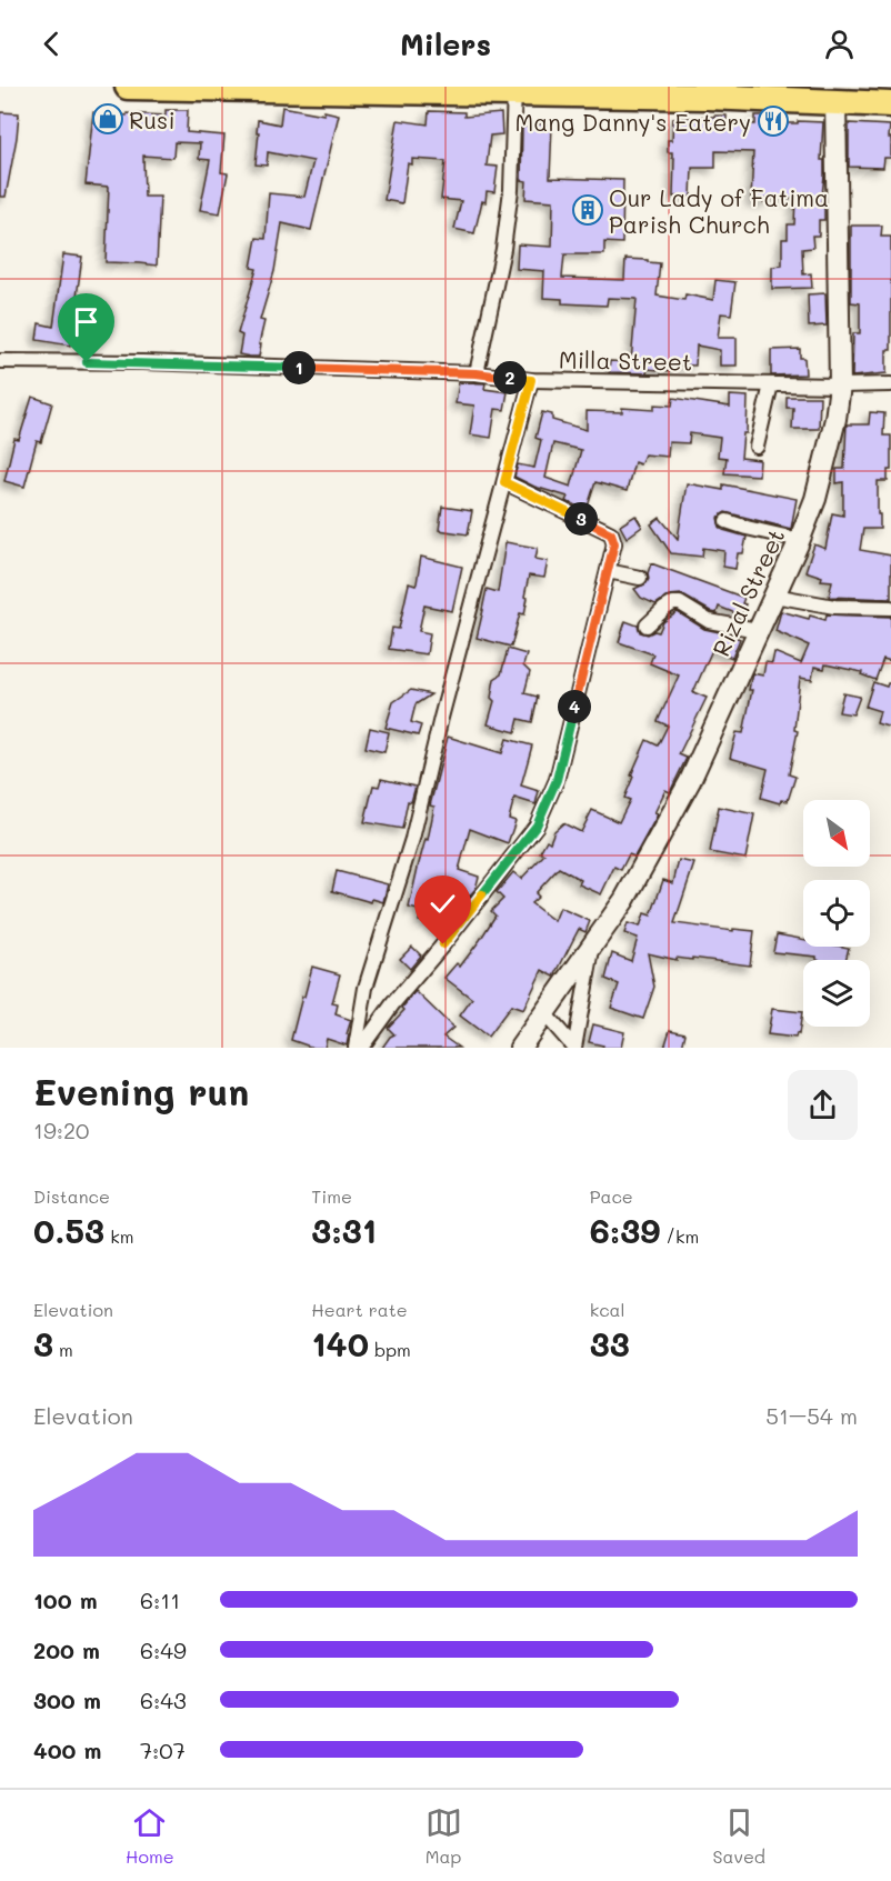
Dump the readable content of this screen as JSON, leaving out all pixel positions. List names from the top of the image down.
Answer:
{
  "streets": {
    "street": ["Milla Street", "Rizal Street"]
  },
  "crossings": [
    ["Milla Street", "Rizal Street"]
  ],
  "places": {
    "shop": ["Rusi"],
    "restaurant": ["Mang Danny's Eatery"],
    "building": ["Our Lady of Fatima Parish Church"]
  },
  "north": "bottom right",
  "page": {
    "header": "Milers",
    "pins": [
      "1",
      "2",
      "3",
      "4"
    ],
    "heading": ["Evening run", "19:20"],
    "stats": [
      ["Distance", "0.53 km"],
      ["Time", "3:31"],
      ["Pace", "6:39 /km"],
      ["Elevation", "3 m"],
      ["Heart rate", "140 bpm"],
      ["kcal", "33"]
    ],
    "chart": ["Elevation", "51–54 m"],
    "list": [
      {
        "name": "100 m",
        "note": "6:11"
      },
      {
        "name": "200 m",
        "note": "6:49"
      },
      {
        "name": "300 m",
        "note": "6:43"
      },
      {
        "name": "400 m",
        "note": "7:07"
      }
    ],
    "tabs": ["Home", "Map", "Saved"]
  }
}
